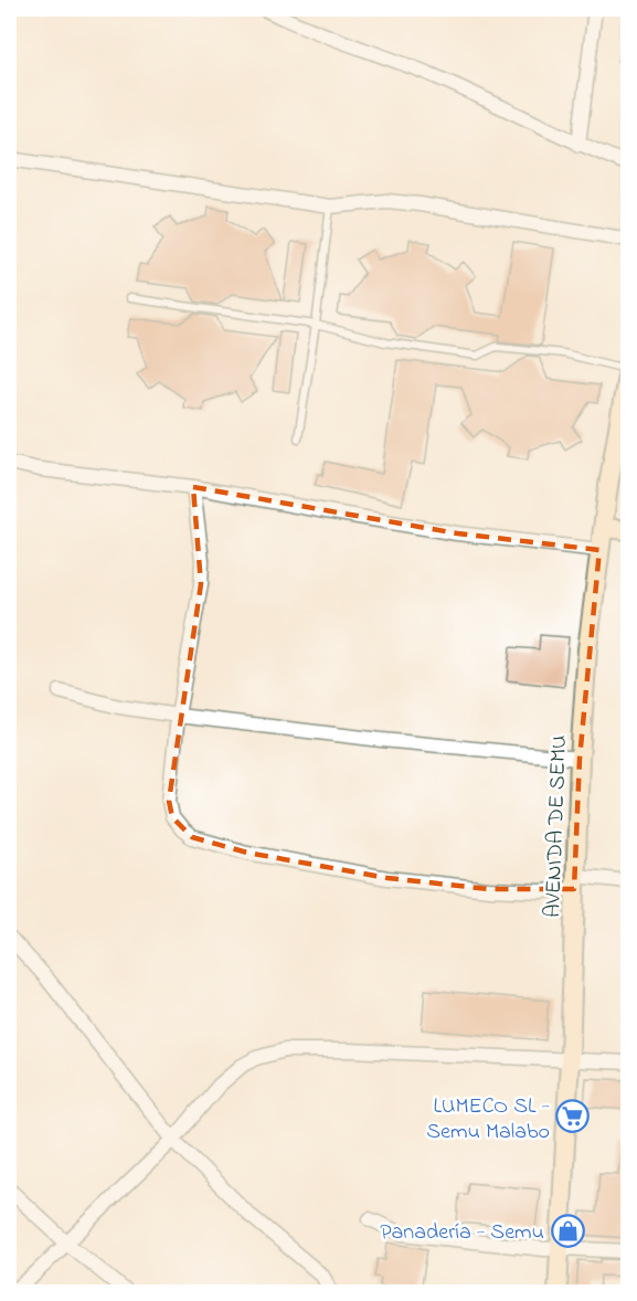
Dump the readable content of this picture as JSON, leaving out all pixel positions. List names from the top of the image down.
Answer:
{
  "streets": {
    "main road": ["AVENIDA DE SEMU"]
  },
  "places": {
    "supermarket": ["LUMECO SL - Semu Malabo"],
    "shop": ["Panadería - Semu"]
  }
}
